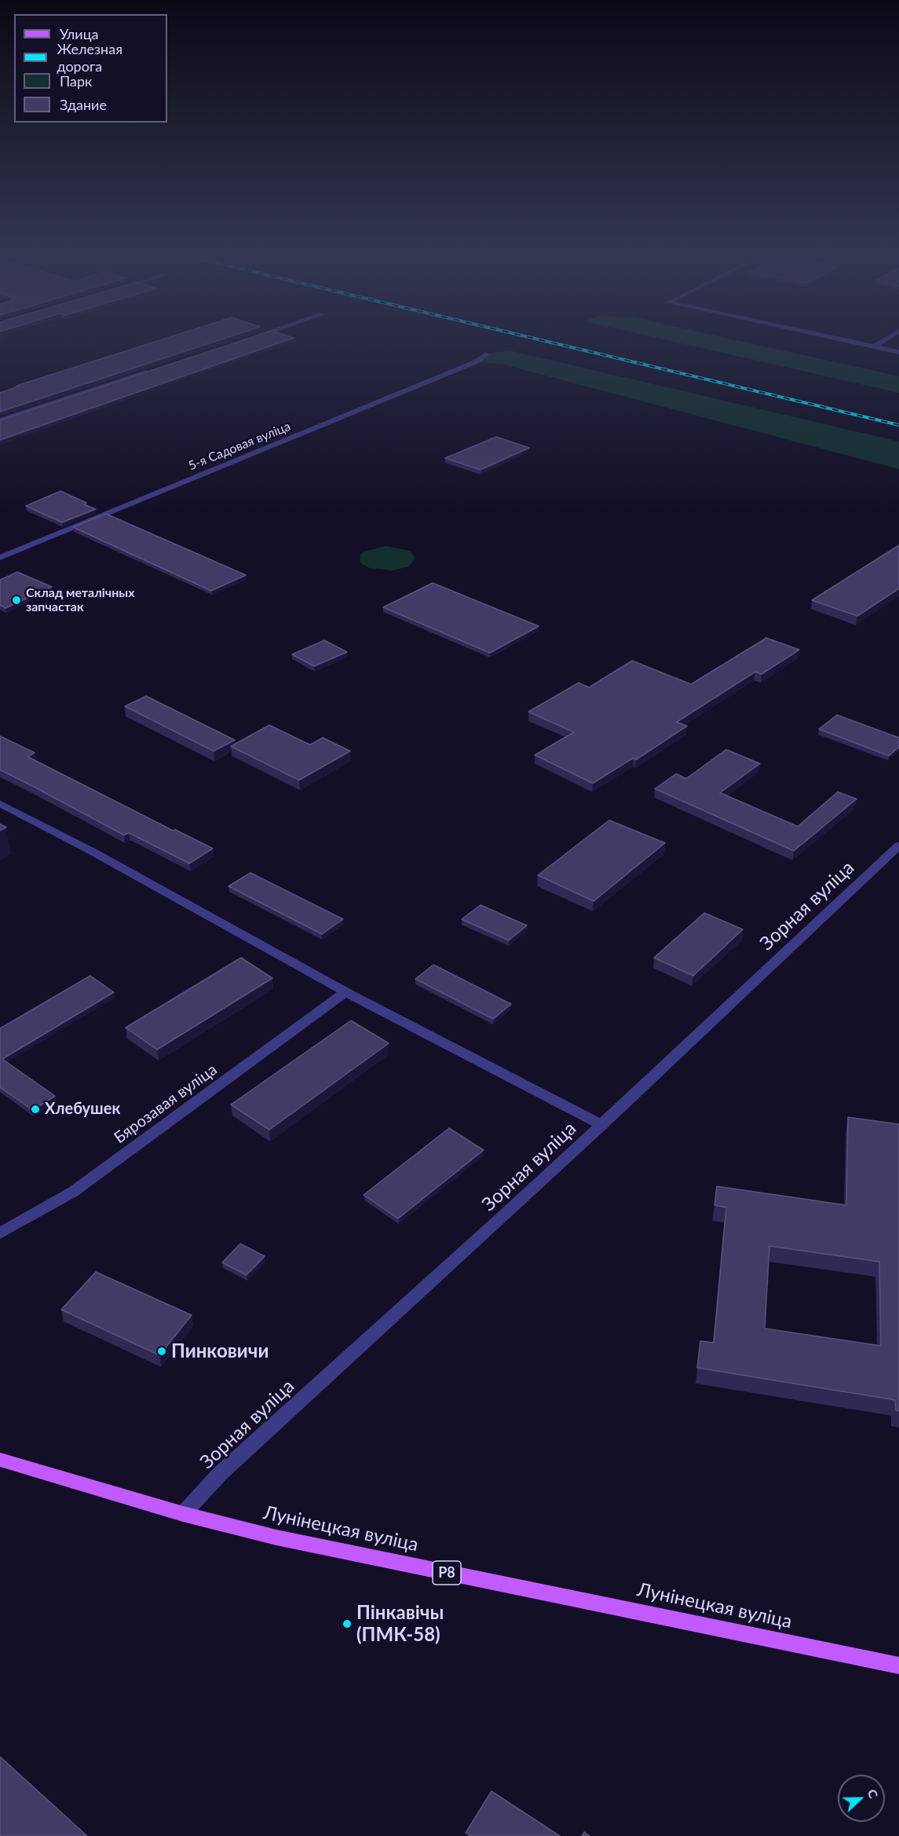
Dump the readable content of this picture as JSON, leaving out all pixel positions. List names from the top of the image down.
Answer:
{
  "streets": {
    "main road": ["Лунінецкая вуліца", "Р8"],
    "street": ["5-я Садовая вуліца", "Зорная вуліца", "Бярозавая вуліца"]
  },
  "crossings": [
    ["Зорная вуліца", "Лунінецкая вуліца"]
  ],
  "places": [
    "Склад металічных запчастак",
    "Хлебушек",
    "Пинковичи",
    "Пінкавічы (ПМК-58)"
  ],
  "legend": [
    "Улица",
    "Железная дорога",
    "Парк",
    "Здание"
  ],
  "north": "right"
}
